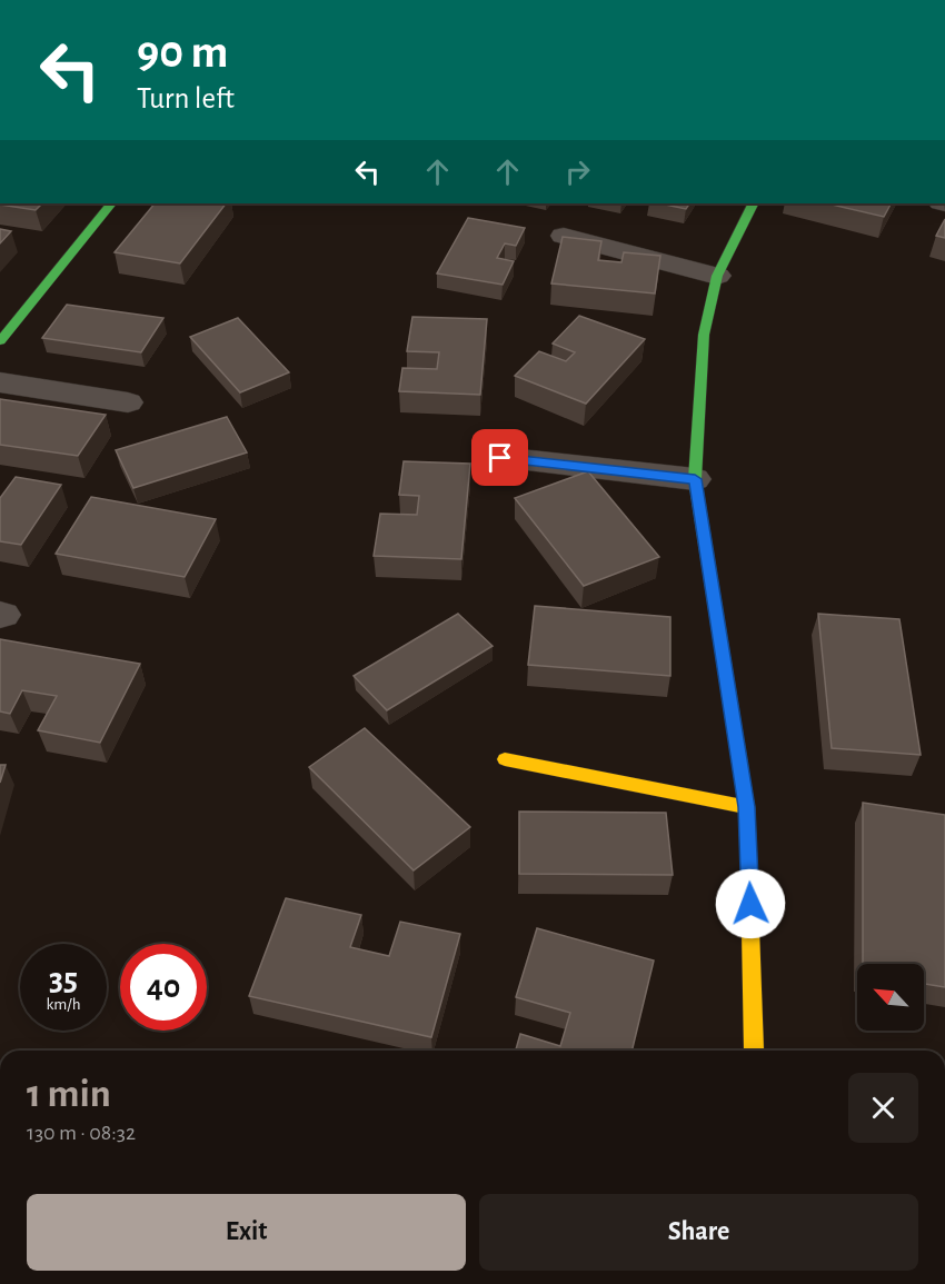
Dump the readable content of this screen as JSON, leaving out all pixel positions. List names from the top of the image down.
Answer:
{
  "north": "top left",
  "page": {
    "turn": ["90 m", "Turn left"],
    "speed": "35 km/h",
    "limit": "40",
    "heading": ["1 min", "130 m · 08:32"],
    "buttons": ["Exit", "Share"]
  }
}
